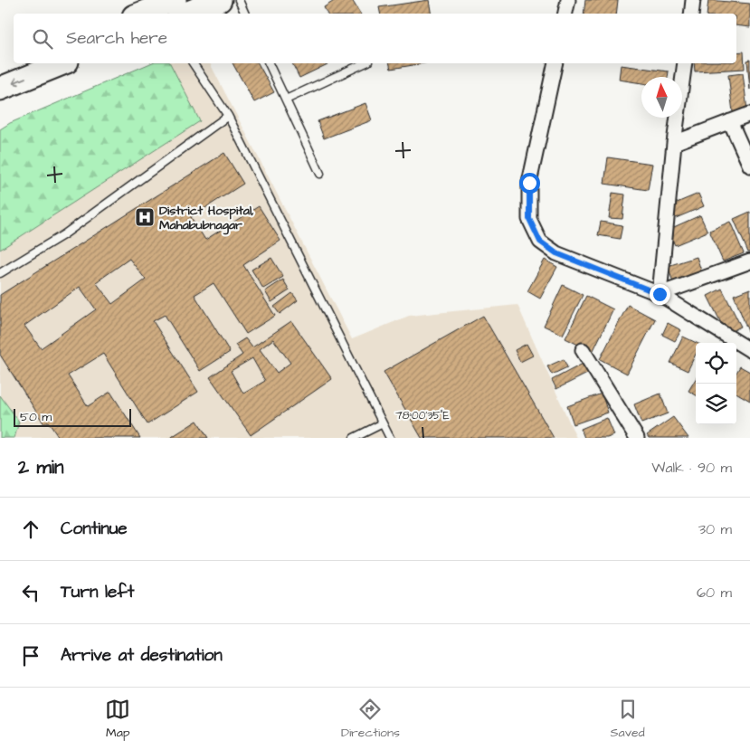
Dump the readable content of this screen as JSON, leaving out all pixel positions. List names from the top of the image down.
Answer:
{
  "places": {
    "hospital": ["District Hospital, Mahabubnagar"]
  },
  "scale_bar": "50 m",
  "north": "top",
  "page": {
    "search": "Search here",
    "scale": "50 m",
    "heading": ["2 min", "Walk · 90 m"],
    "list": [
      ["Continue", "30 m"],
      ["Turn left", "60 m"],
      "Arrive at destination"
    ],
    "nav": ["Map", "Directions", "Saved"]
  },
  "coordinates": ["78°00'35\"E"]
}
